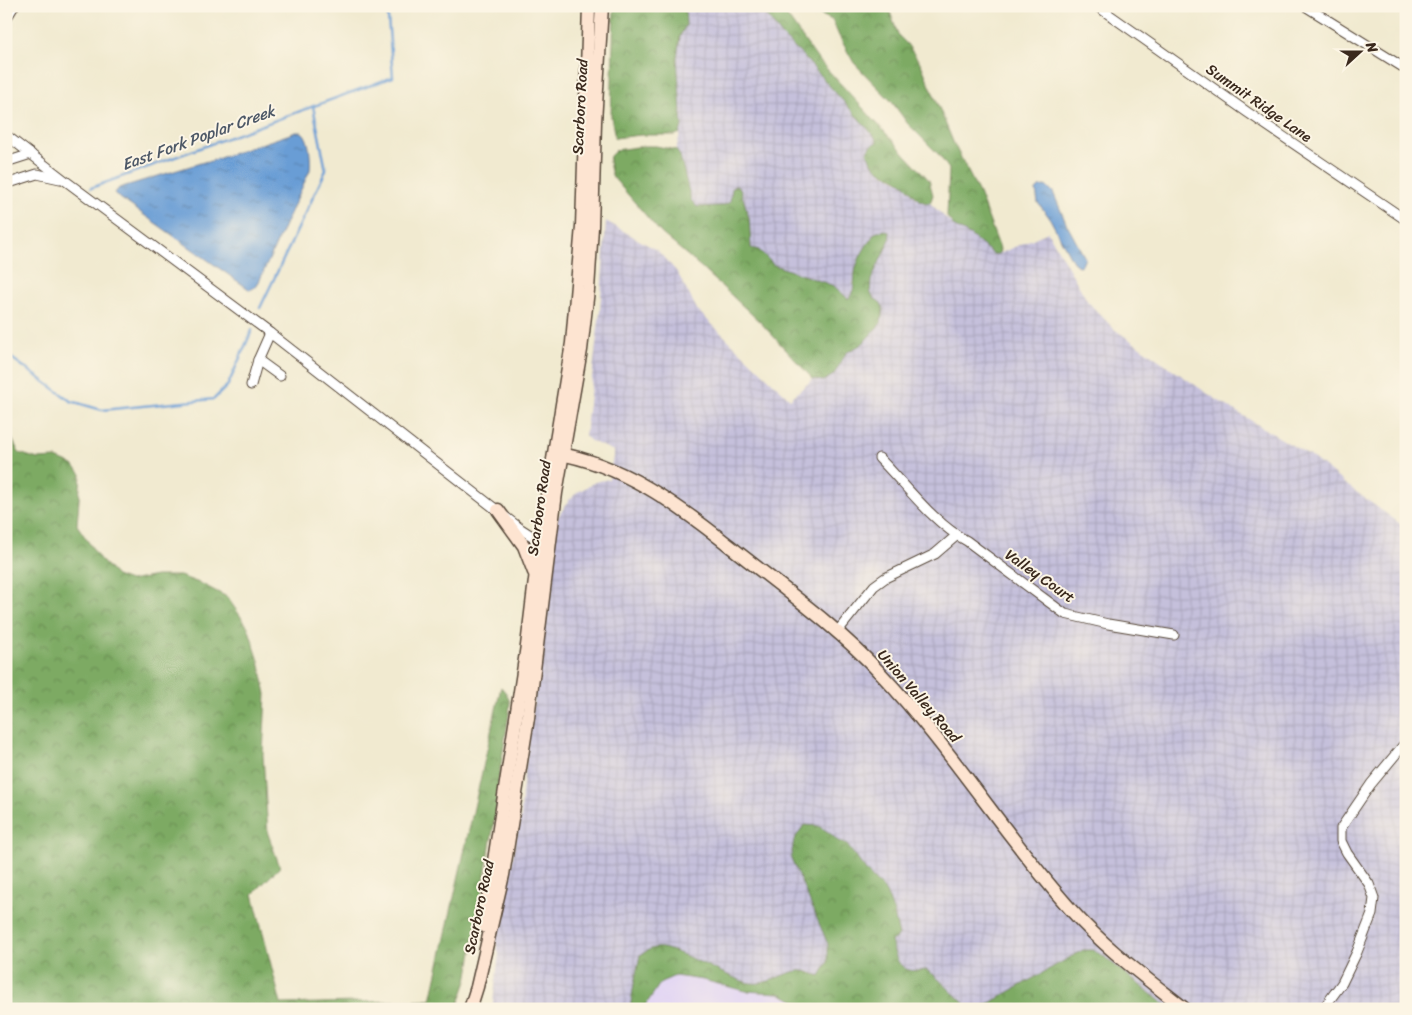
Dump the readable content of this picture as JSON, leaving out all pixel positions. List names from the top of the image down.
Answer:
{
  "streets": {
    "main road": ["Scarboro Road", "Union Valley Road"],
    "street": ["Summit Ridge Lane", "Valley Court"]
  },
  "crossings": [
    ["Scarboro Road", "Union Valley Road"]
  ],
  "water": ["East Fork Poplar Creek"],
  "north": "right"
}
